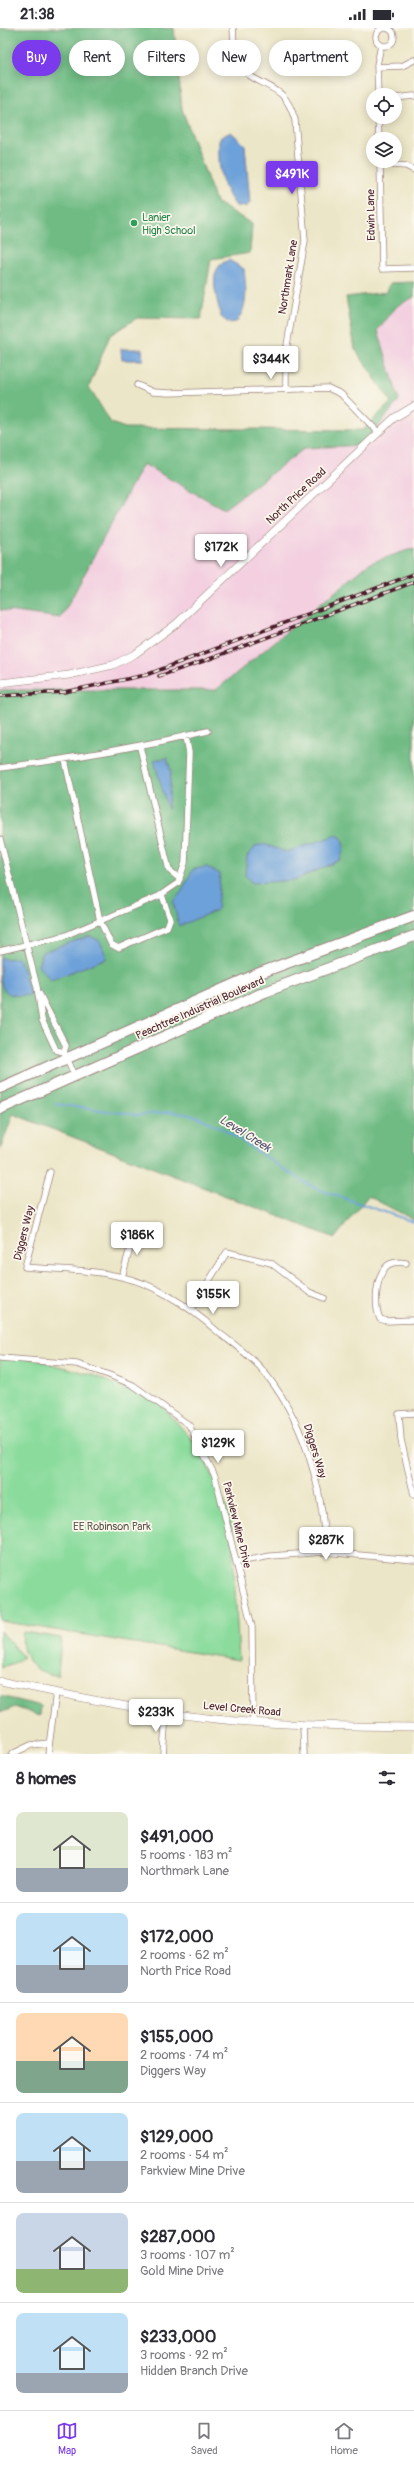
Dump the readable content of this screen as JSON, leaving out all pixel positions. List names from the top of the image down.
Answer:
{
  "streets": {
    "highway": ["Peachtree Industrial Boulevard"],
    "street": [
      "Edwin Lane",
      "Northmark Lane",
      "North Price Road",
      "Diggers Way",
      "Parkview Mine Drive",
      "Level Creek Road"
    ]
  },
  "crossings": [
    ["Parkview Mine Drive", "Level Creek Road"]
  ],
  "water": ["Level Creek"],
  "parks": ["EE Robinson Park"],
  "places": ["Lanier High School"],
  "page": {
    "status": "21:38",
    "chip": [
      "Buy",
      "Rent",
      "Filters",
      "New",
      "Apartment"
    ],
    "price": [
      "$491K",
      "$344K",
      "$172K",
      "$186K",
      "$155K",
      "$129K",
      "$287K",
      "$233K"
    ],
    "heading": "8 homes",
    "list": [
      {
        "name": "$491,000",
        "note": "5 rooms · 183 m² · Northmark Lane"
      },
      {
        "name": "$172,000",
        "note": "2 rooms · 62 m² · North Price Road"
      },
      {
        "name": "$155,000",
        "note": "2 rooms · 74 m² · Diggers Way"
      },
      {
        "name": "$129,000",
        "note": "2 rooms · 54 m² · Parkview Mine Drive"
      },
      {
        "name": "$287,000",
        "note": "3 rooms · 107 m² · Gold Mine Drive"
      },
      {
        "name": "$233,000",
        "note": "3 rooms · 92 m² · Hidden Branch Drive"
      }
    ],
    "tabs": ["Map", "Saved", "Home"]
  }
}
